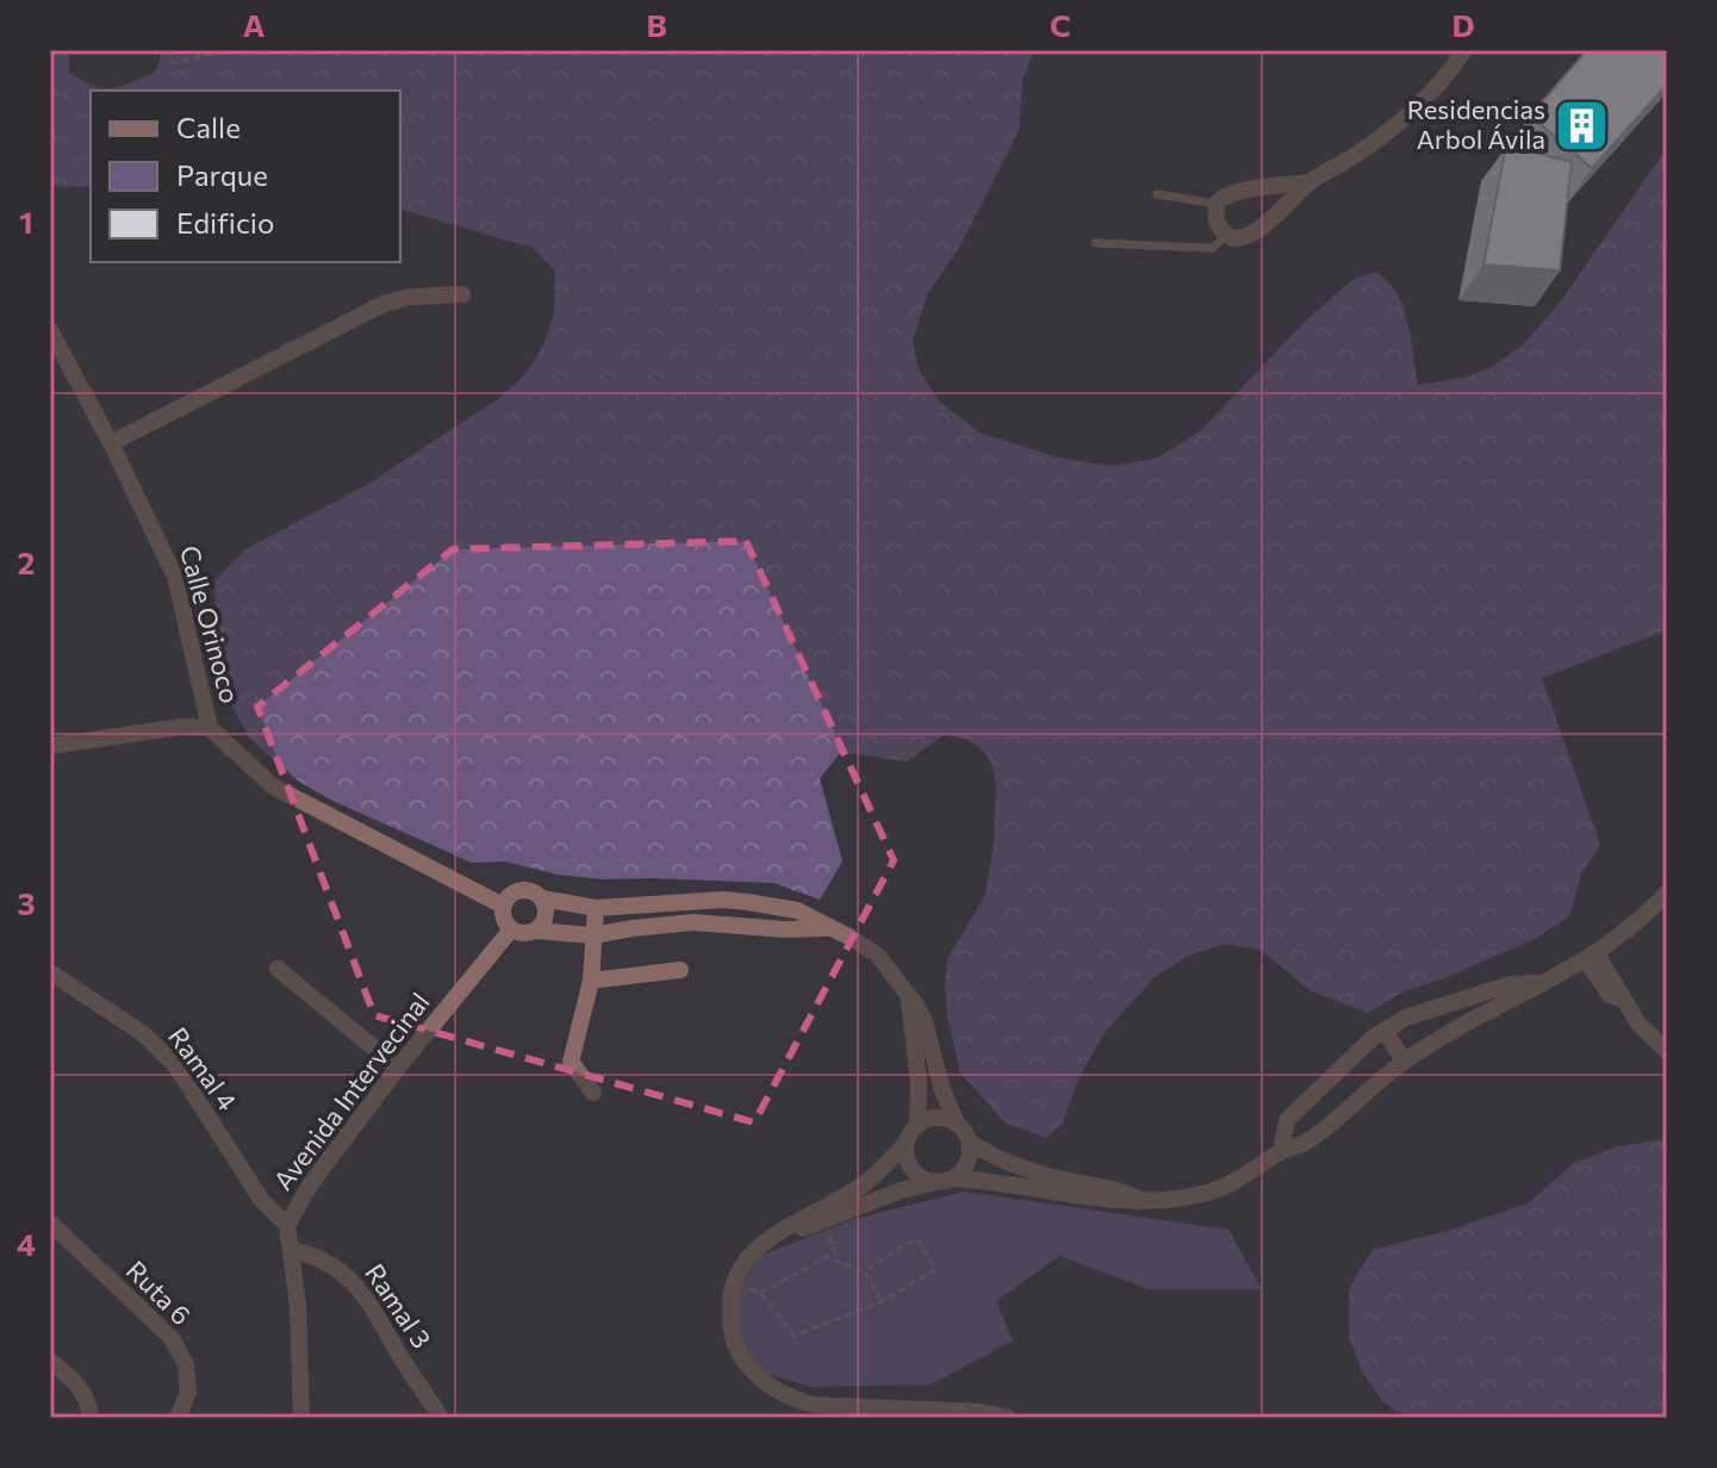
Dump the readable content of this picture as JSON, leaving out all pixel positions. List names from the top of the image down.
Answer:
{
  "streets": {
    "street": [
      "Calle Orinoco",
      "Ramal 4",
      "Avenida Intervecinal",
      "Ruta 6",
      "Ramal 3"
    ]
  },
  "crossings": [
    ["Calle Orinoco", "Avenida Intervecinal"],
    ["Ramal 4", "Avenida Intervecinal"],
    ["Avenida Intervecinal", "Ramal 3"]
  ],
  "places": {
    "building": ["Residencias Arbol Ávila"]
  },
  "legend": ["Calle", "Parque", "Edificio"],
  "grid": {
    "columns": [
      "A",
      "B",
      "C",
      "D"
    ],
    "rows": [
      "1",
      "2",
      "3",
      "4"
    ]
  }
}
